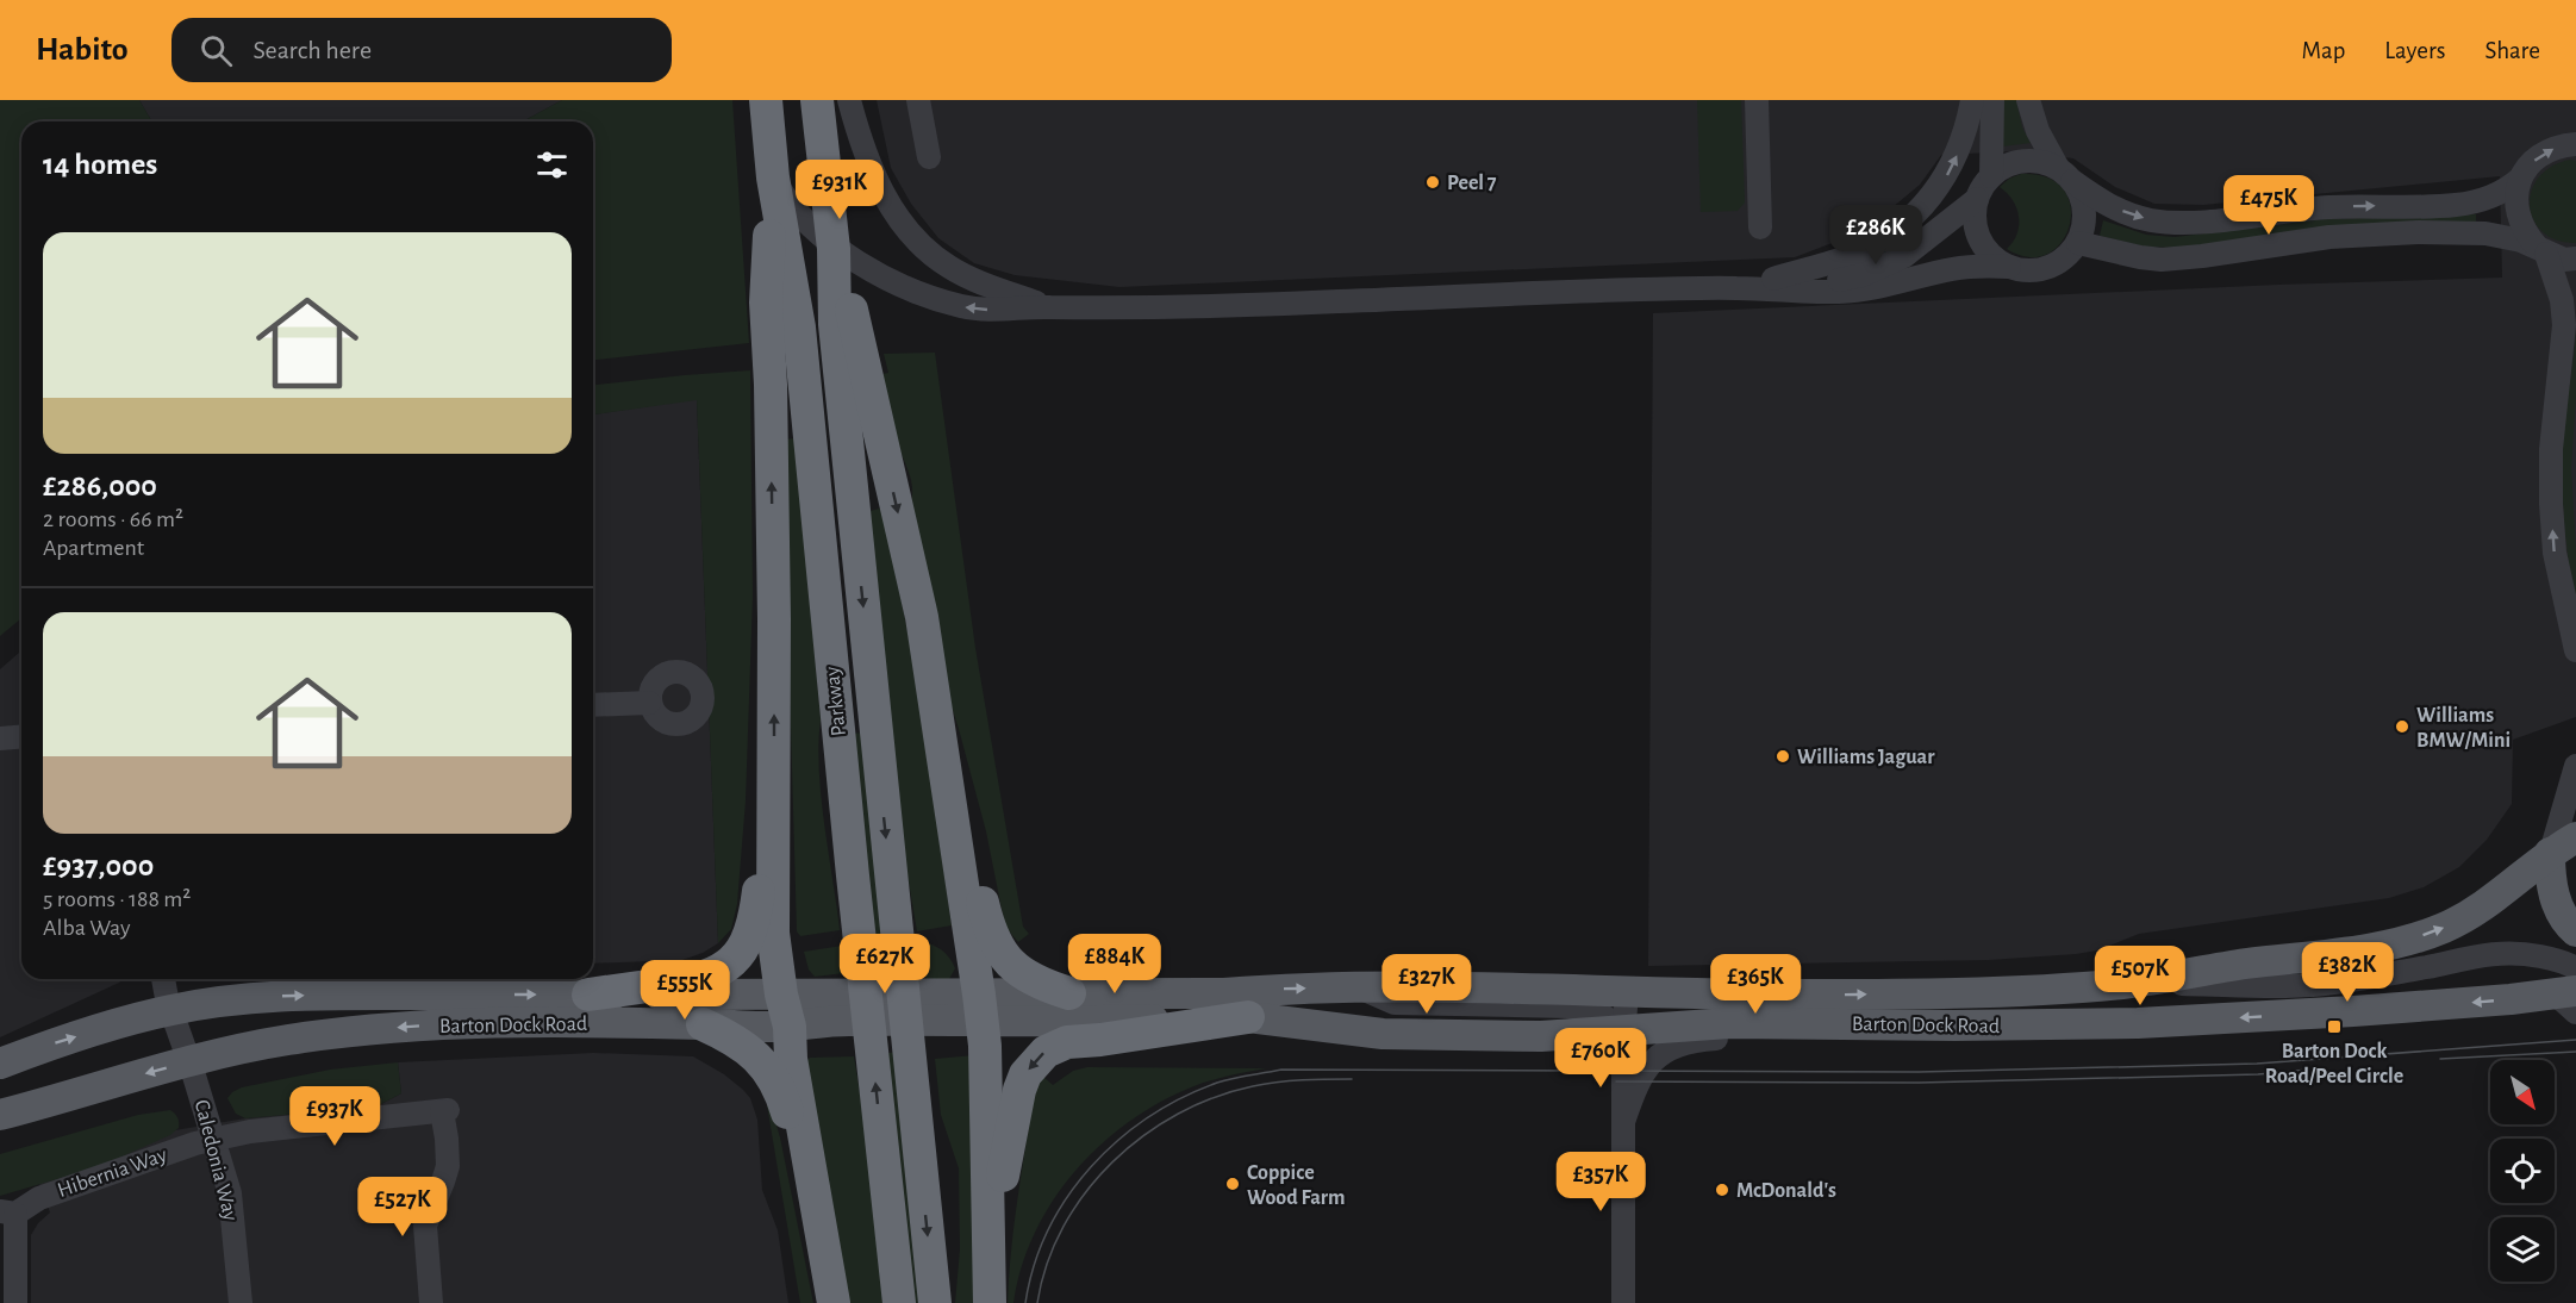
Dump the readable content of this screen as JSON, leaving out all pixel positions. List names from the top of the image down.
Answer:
{
  "streets": {
    "highway": ["Parkway"],
    "main road": ["Barton Dock Road"],
    "street": ["Caledonia Way", "Hibernia Way"]
  },
  "crossings": [
    ["Barton Dock Road", "Caledonia Way"],
    ["Caledonia Way", "Hibernia Way"]
  ],
  "places": {
    "other": [
      "Peel 7",
      "Williams BMW/Mini",
      "Williams Jaguar",
      "Coppice Wood Farm",
      "McDonald's"
    ],
    "transit": ["Barton Dock Road/Peel Circle"]
  },
  "north": "bottom right",
  "page": {
    "header": "Habito",
    "search": "Search here",
    "nav": ["Map", "Layers", "Share"],
    "heading": "14 homes",
    "price": [
      "£931K",
      "£475K",
      "£286K",
      "£627K",
      "£884K",
      "£382K",
      "£507K",
      "£327K",
      "£365K",
      "£555K",
      "£760K",
      "£937K",
      "£357K",
      "£527K"
    ],
    "list": [
      {
        "name": "£286,000",
        "note": "2 rooms · 66 m² · Apartment"
      },
      {
        "name": "£937,000",
        "note": "5 rooms · 188 m² · Alba Way"
      }
    ]
  }
}
